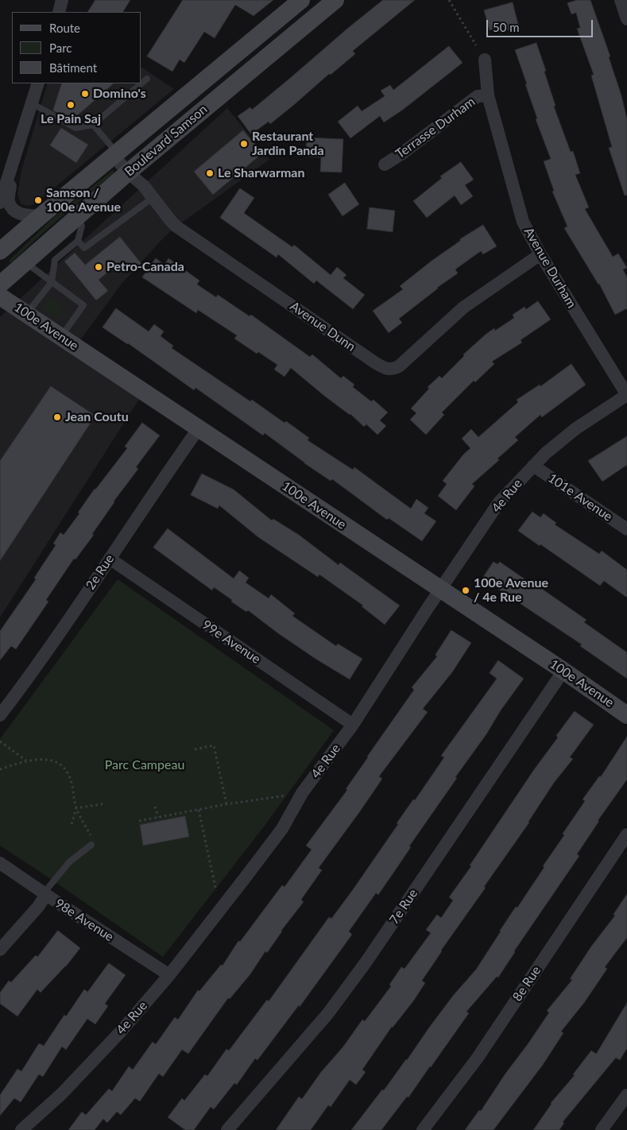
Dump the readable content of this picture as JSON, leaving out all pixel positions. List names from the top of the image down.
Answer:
{
  "streets": {
    "street": [
      "Terrasse Durham",
      "Boulevard Samson",
      "Avenue Durham",
      "100e Avenue",
      "Avenue Dunn",
      "4e Rue",
      "101e Avenue",
      "2e Rue",
      "99e Avenue",
      "7e Rue",
      "98e Avenue",
      "8e Rue"
    ]
  },
  "crossings": [
    ["Terrasse Durham", "Avenue Durham"],
    ["Boulevard Samson", "Avenue Dunn"],
    ["Avenue Durham", "Avenue Dunn"],
    ["Avenue Durham", "4e Rue"],
    ["100e Avenue", "4e Rue"],
    ["100e Avenue", "2e Rue"],
    ["100e Avenue", "7e Rue"],
    ["4e Rue", "101e Avenue"],
    ["4e Rue", "99e Avenue"],
    ["4e Rue", "98e Avenue"],
    ["2e Rue", "99e Avenue"]
  ],
  "parks": ["Parc Campeau"],
  "places": [
    "Domino's",
    "Le Pain Saj",
    "Restaurant Jardin Panda",
    "Le Sharwarman",
    "Samson / 100e Avenue",
    "Petro-Canada",
    "Jean Coutu",
    "100e Avenue / 4e Rue"
  ],
  "legend": ["Route", "Parc", "Bâtiment"],
  "scale_bar": "50 m"
}
